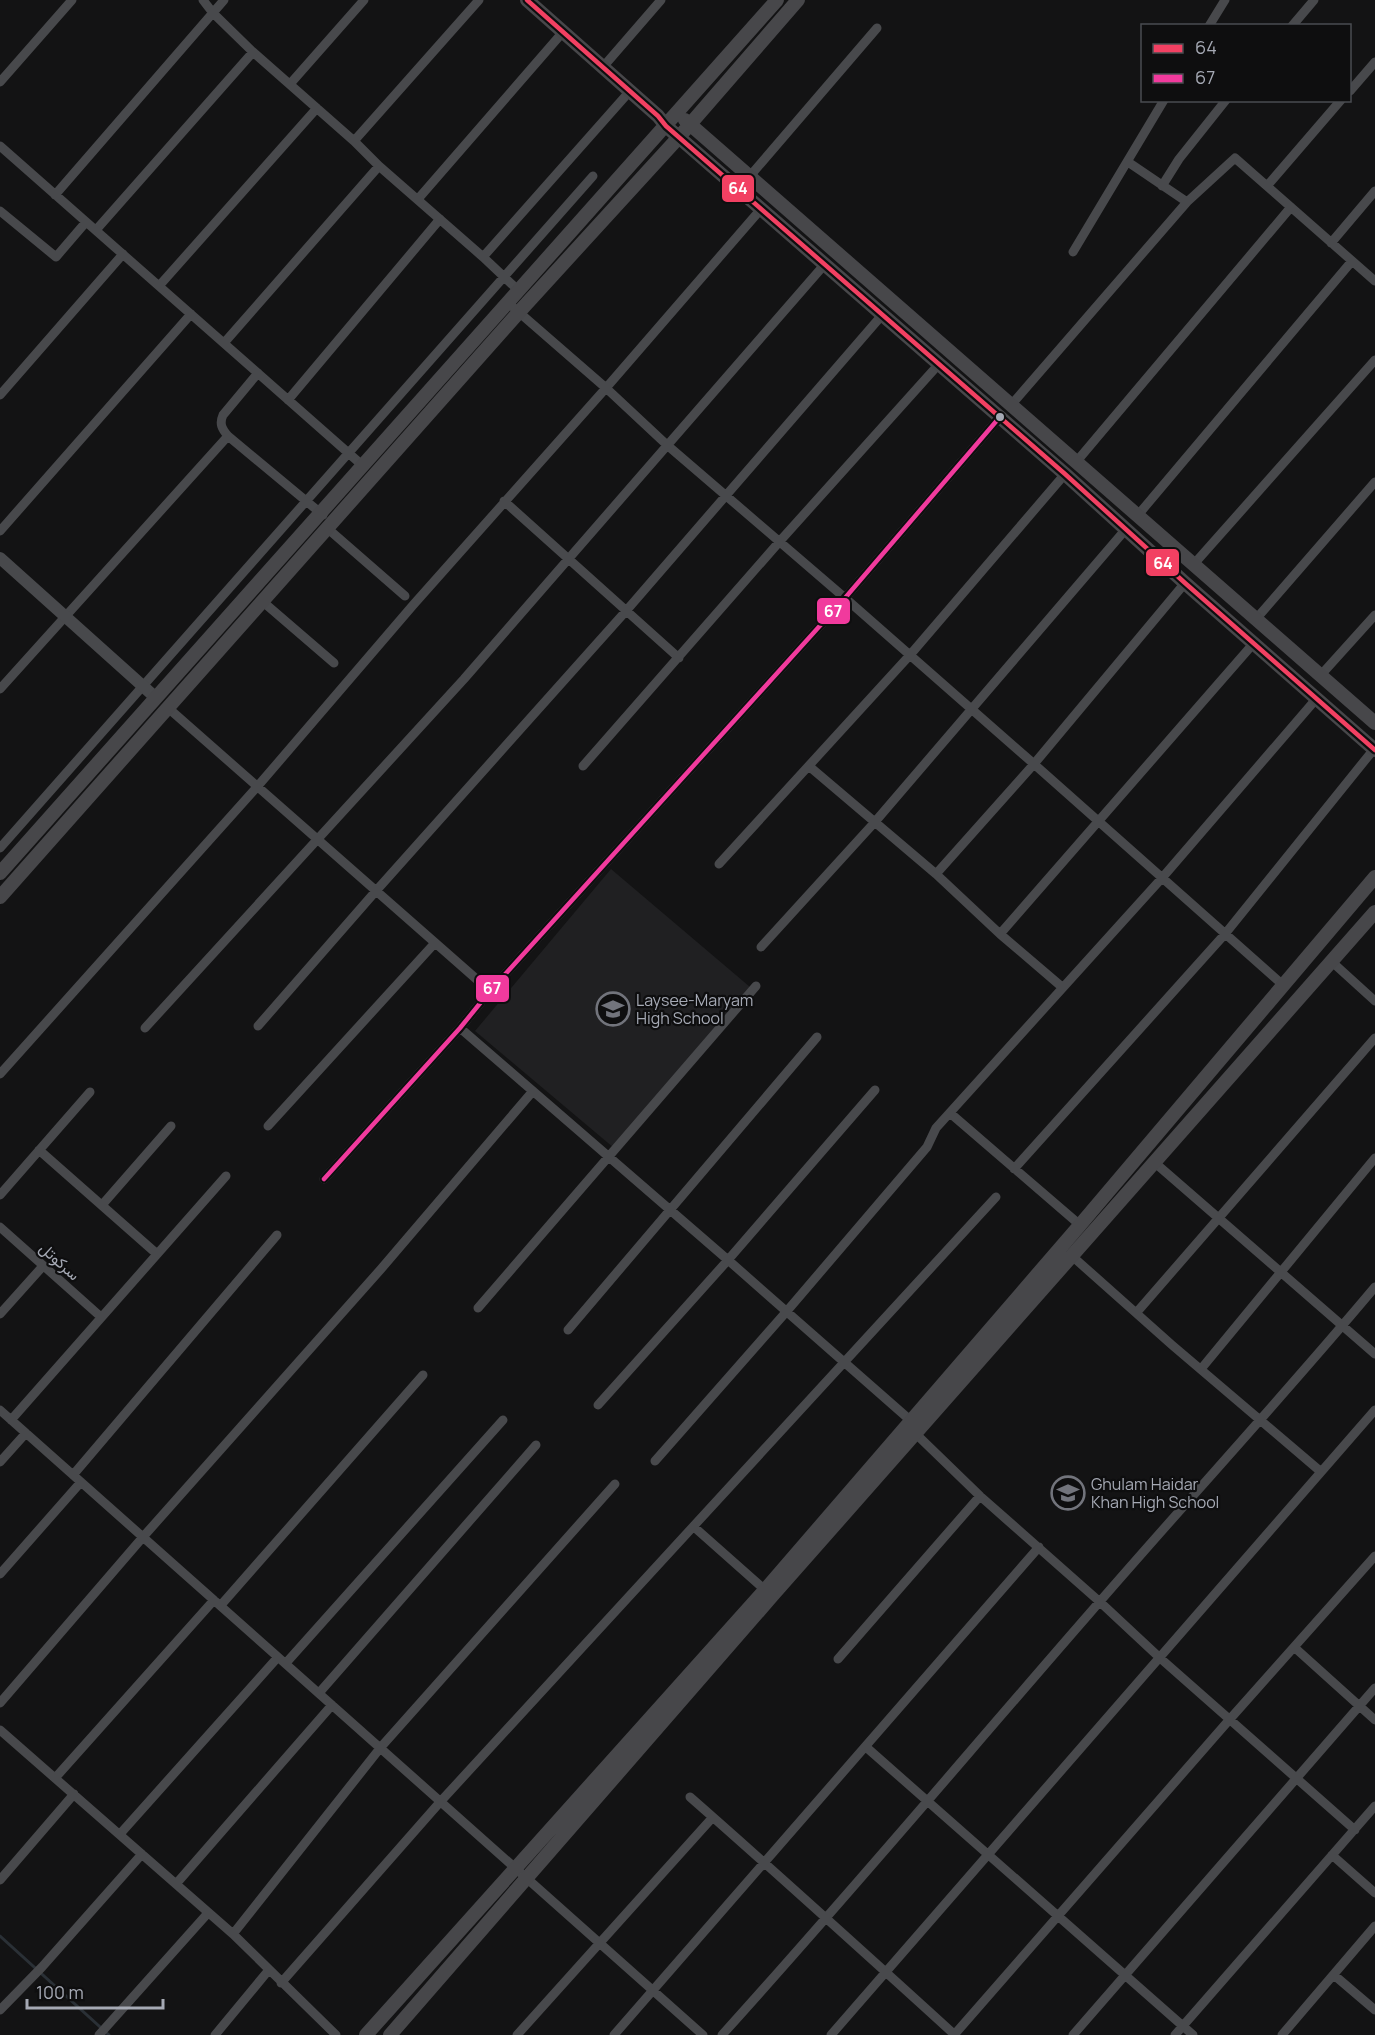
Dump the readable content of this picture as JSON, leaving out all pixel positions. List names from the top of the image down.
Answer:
{
  "streets": {
    "street": ["سرکوتل"]
  },
  "places": {
    "school or university": ["Laysee-Maryam High School", "Ghulam Haidar Khan High School"]
  },
  "lines": ["transit line 64", "transit line 67"],
  "legend": ["64", "67"],
  "scale_bar": "100 m"
}
